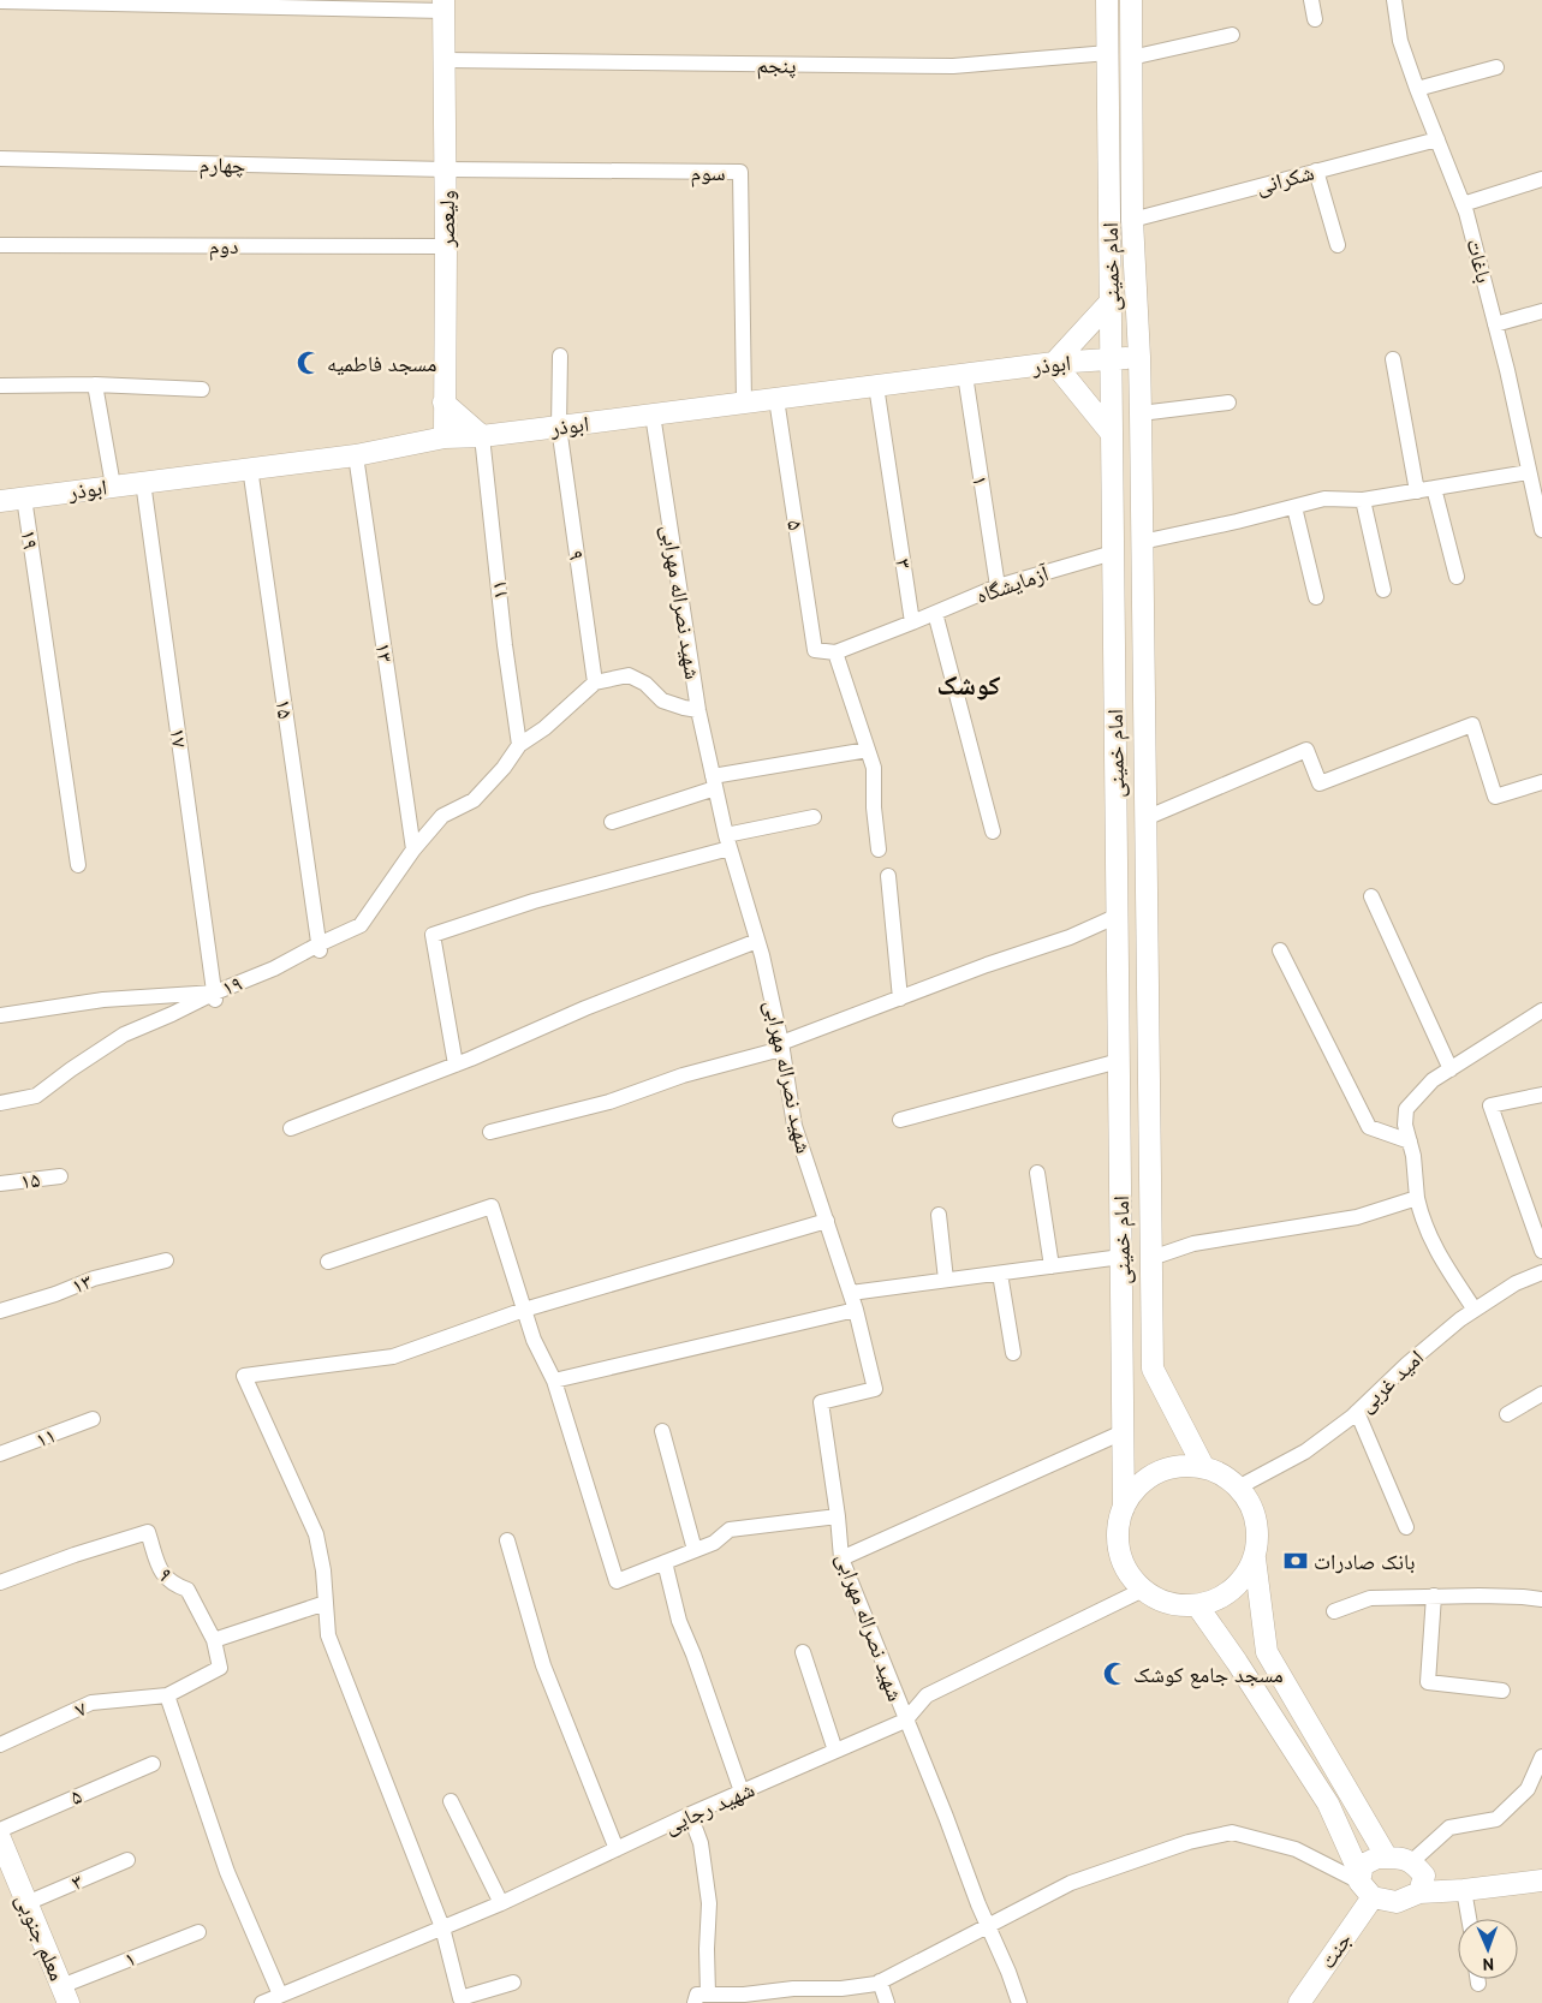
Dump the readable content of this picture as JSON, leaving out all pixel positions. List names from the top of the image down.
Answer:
{
  "streets": {
    "main road": [
      "ولیعصر",
      "امام خمینی",
      "ابوذر",
      "معلم جنوبی",
      "جنت"
    ],
    "street": [
      "پنجم",
      "چهارم",
      "سوم",
      "شکرانی",
      "دوم",
      "باغات",
      "۱",
      "۵",
      "۱۹",
      "۹",
      "۳",
      "آزمایشگاه",
      "۱۱",
      "شهید نصراله مهرابی",
      "۱۳",
      "۱۵",
      "۱۷",
      "امید غربی",
      "۷",
      "شهید رجایی"
    ]
  },
  "crossings": [
    ["پنجم", "ولیعصر"],
    ["پنجم", "امام خمینی"],
    ["چهارم", "سوم"],
    ["چهارم", "ولیعصر"],
    ["سوم", "ولیعصر"],
    ["سوم", "ابوذر"],
    ["شکرانی", "باغات"],
    ["شکرانی", "امام خمینی"],
    ["ولیعصر", "دوم"],
    ["ولیعصر", "ابوذر"],
    ["امام خمینی", "ابوذر"],
    ["امام خمینی", "آزمایشگاه"],
    ["امام خمینی", "امید غربی"],
    ["امام خمینی", "شهید رجایی"],
    ["ابوذر", "۱"],
    ["ابوذر", "۵"],
    ["ابوذر", "۱۹"],
    ["ابوذر", "۹"],
    ["ابوذر", "۳"],
    ["ابوذر", "۱۱"],
    ["ابوذر", "شهید نصراله مهرابی"],
    ["ابوذر", "۱۳"],
    ["ابوذر", "۱۵"],
    ["ابوذر", "۱۷"],
    ["۱", "آزمایشگاه"],
    ["۱", "معلم جنوبی"],
    ["۱۹", "۹"],
    ["۱۹", "۱۱"],
    ["۱۹", "۱۳"],
    ["۱۹", "۱۵"],
    ["۱۹", "۱۷"],
    ["۳", "آزمایشگاه"],
    ["۳", "معلم جنوبی"],
    ["شهید نصراله مهرابی", "شهید رجایی"],
    ["امید غربی", "شهید رجایی"]
  ],
  "districts": ["کوشک"],
  "places": {
    "mosque": ["مسجد فاطمیه", "مسجد جامع کوشک"],
    "bank": ["بانک صادرات"]
  },
  "north": "bottom"
}
